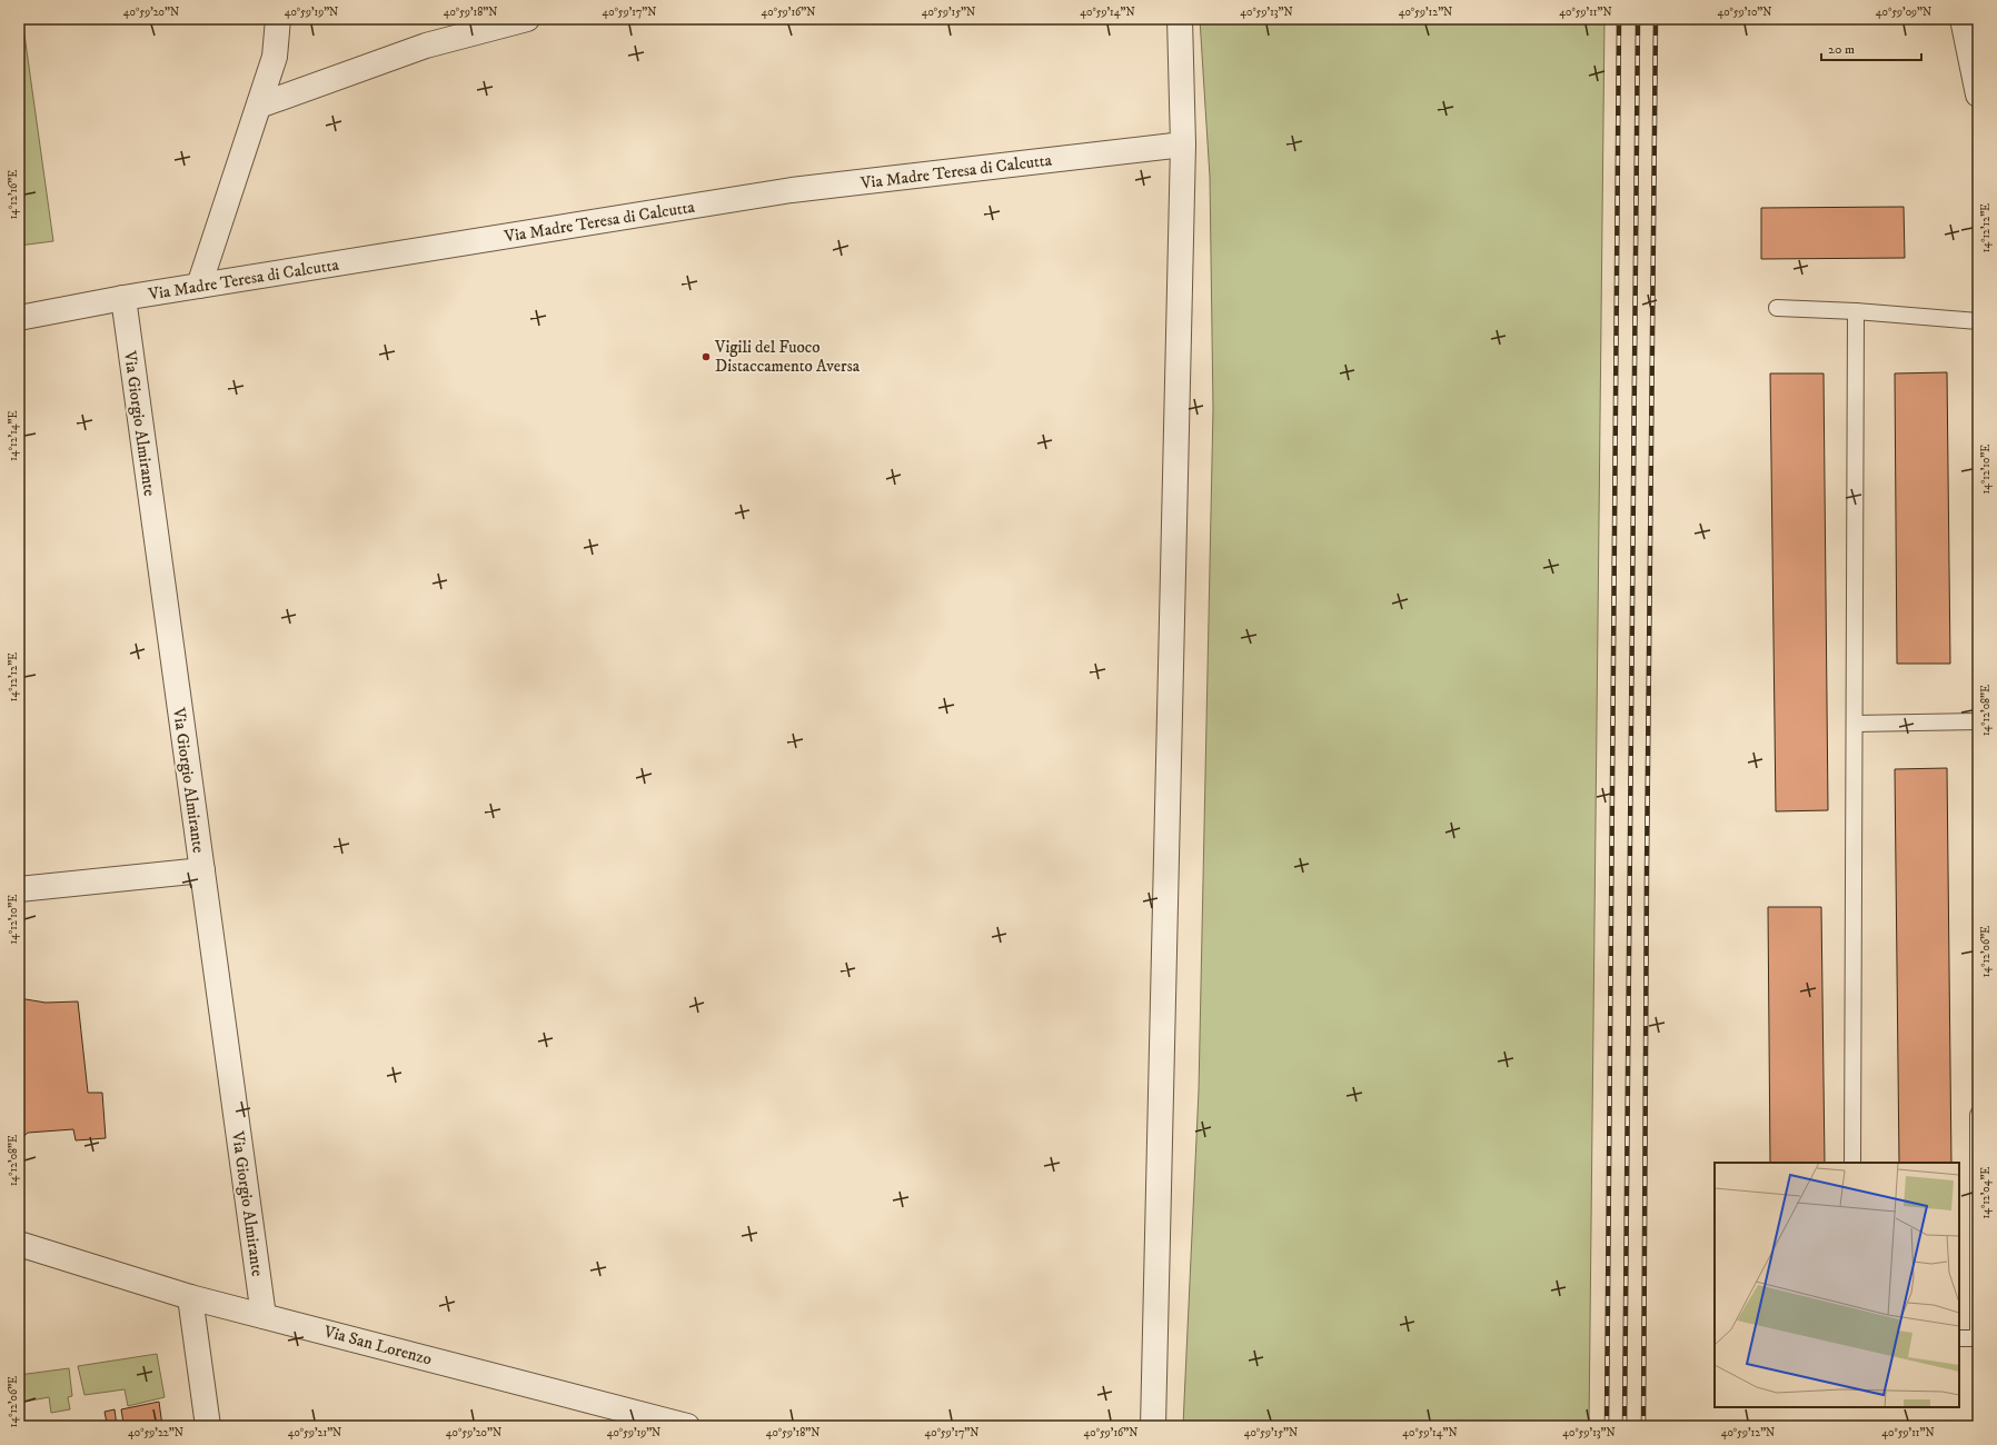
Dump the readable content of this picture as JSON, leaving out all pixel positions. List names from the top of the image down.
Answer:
{
  "streets": {
    "street": ["Via Madre Teresa di Calcutta", "Via Giorgio Almirante", "Via San Lorenzo"]
  },
  "crossings": [
    ["Via Madre Teresa di Calcutta", "Via Giorgio Almirante"],
    ["Via Giorgio Almirante", "Via San Lorenzo"]
  ],
  "places": ["Vigili del Fuoco Distaccamento Aversa"],
  "scale_bar": "20 m",
  "coordinates": [
    "40°59'20\"N",
    "40°59'19\"N",
    "40°59'18\"N",
    "40°59'17\"N",
    "40°59'16\"N",
    "40°59'15\"N",
    "40°59'14\"N",
    "40°59'13\"N",
    "40°59'12\"N",
    "40°59'11\"N",
    "40°59'10\"N",
    "40°59'09\"N",
    "14°12'16\"E",
    "14°12'12\"E",
    "14°12'14\"E",
    "14°12'10\"E",
    "14°12'08\"E",
    "14°12'06\"E",
    "14°12'04\"E",
    "40°59'22\"N",
    "40°59'21\"N"
  ]
}
